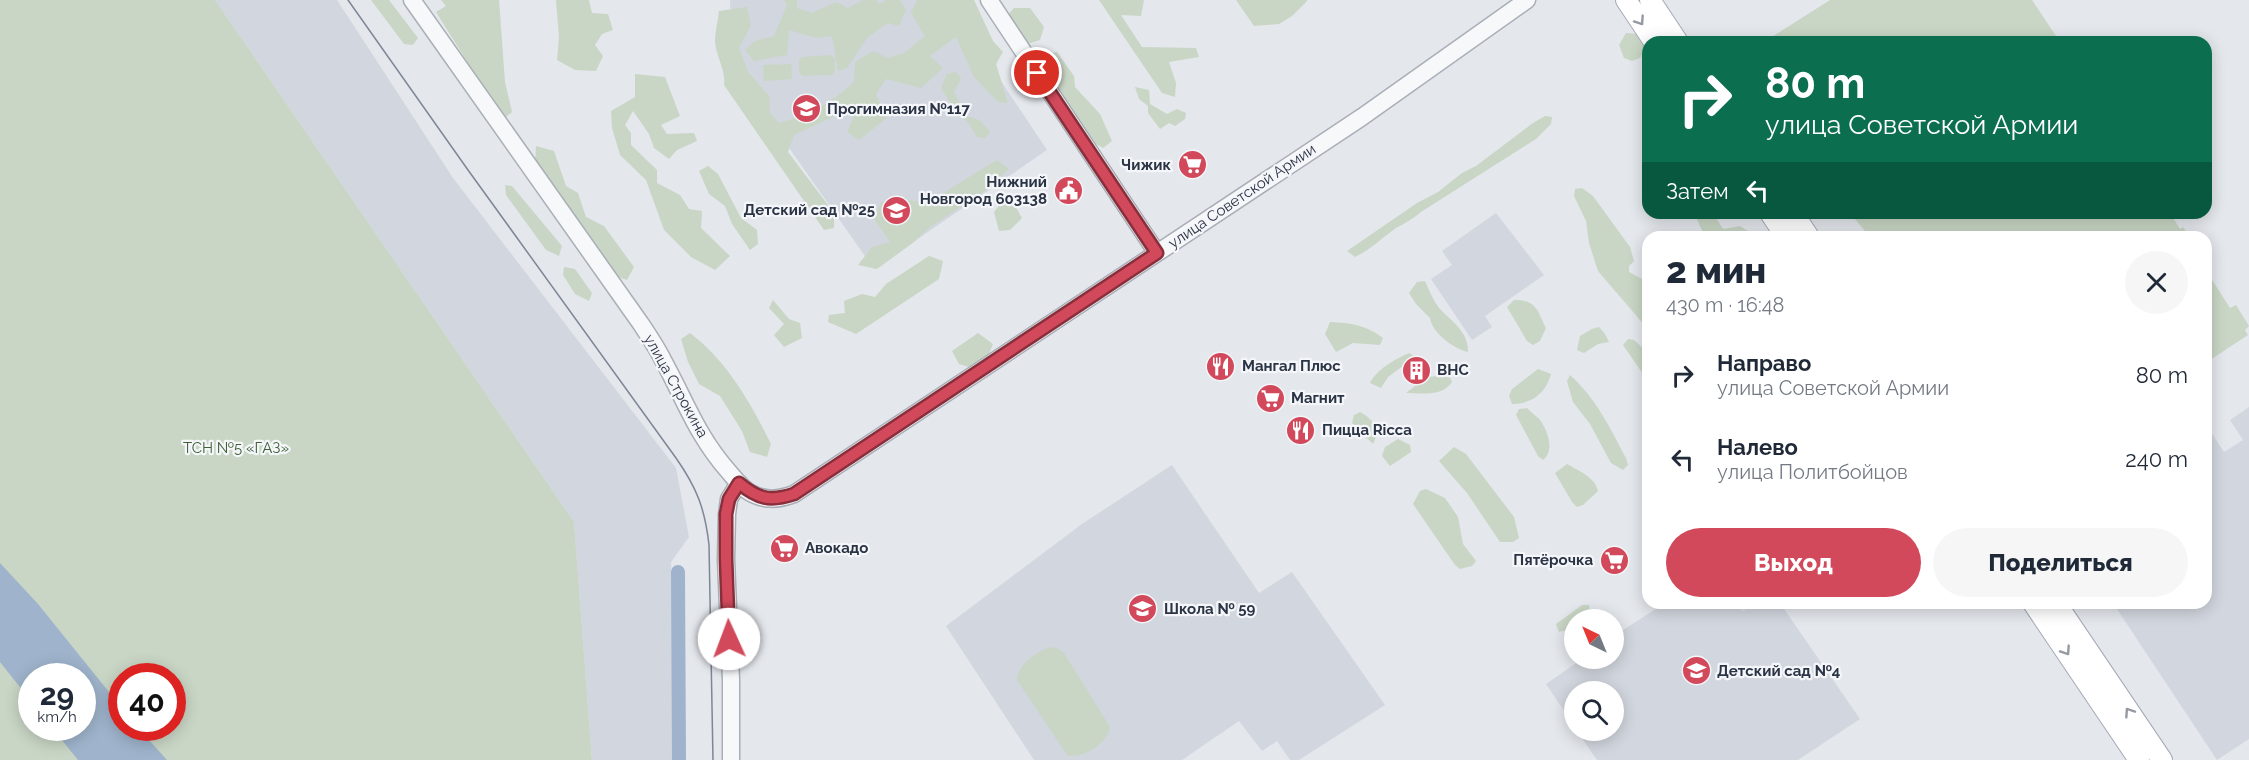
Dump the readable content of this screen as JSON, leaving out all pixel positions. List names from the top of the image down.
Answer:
{
  "streets": {
    "street": ["улица Советской Армии", "улица Строкина"]
  },
  "crossings": [
    ["улица Советской Армии", "улица Строкина"]
  ],
  "parks": ["ТСН №5 «ГАЗ»"],
  "places": {
    "school or university": [
      "Прогимназия №117",
      "Детский сад №25",
      "Школа № 59",
      "Детский сад №4"
    ],
    "supermarket": [
      "Чижик",
      "Магнит",
      "Авокадо",
      "Пятёрочка"
    ],
    "public building": ["Нижний Новгород 603138"],
    "restaurant": ["Мангал Плюс", "Пицца Ricca"],
    "building": ["ВНС"]
  },
  "north": "top left",
  "page": {
    "turn": ["80 m", "улица Советской Армии"],
    "then": "Затем",
    "heading": ["2 мин", "430 m · 16:48"],
    "list": [
      {
        "name": "Направо",
        "note": "улица Советской Армии",
        "value": "80 m"
      },
      {
        "name": "Налево",
        "note": "улица Политбойцов",
        "value": "240 m"
      }
    ],
    "buttons": ["Выход", "Поделиться"],
    "speed": "29 km/h",
    "limit": "40"
  }
}
